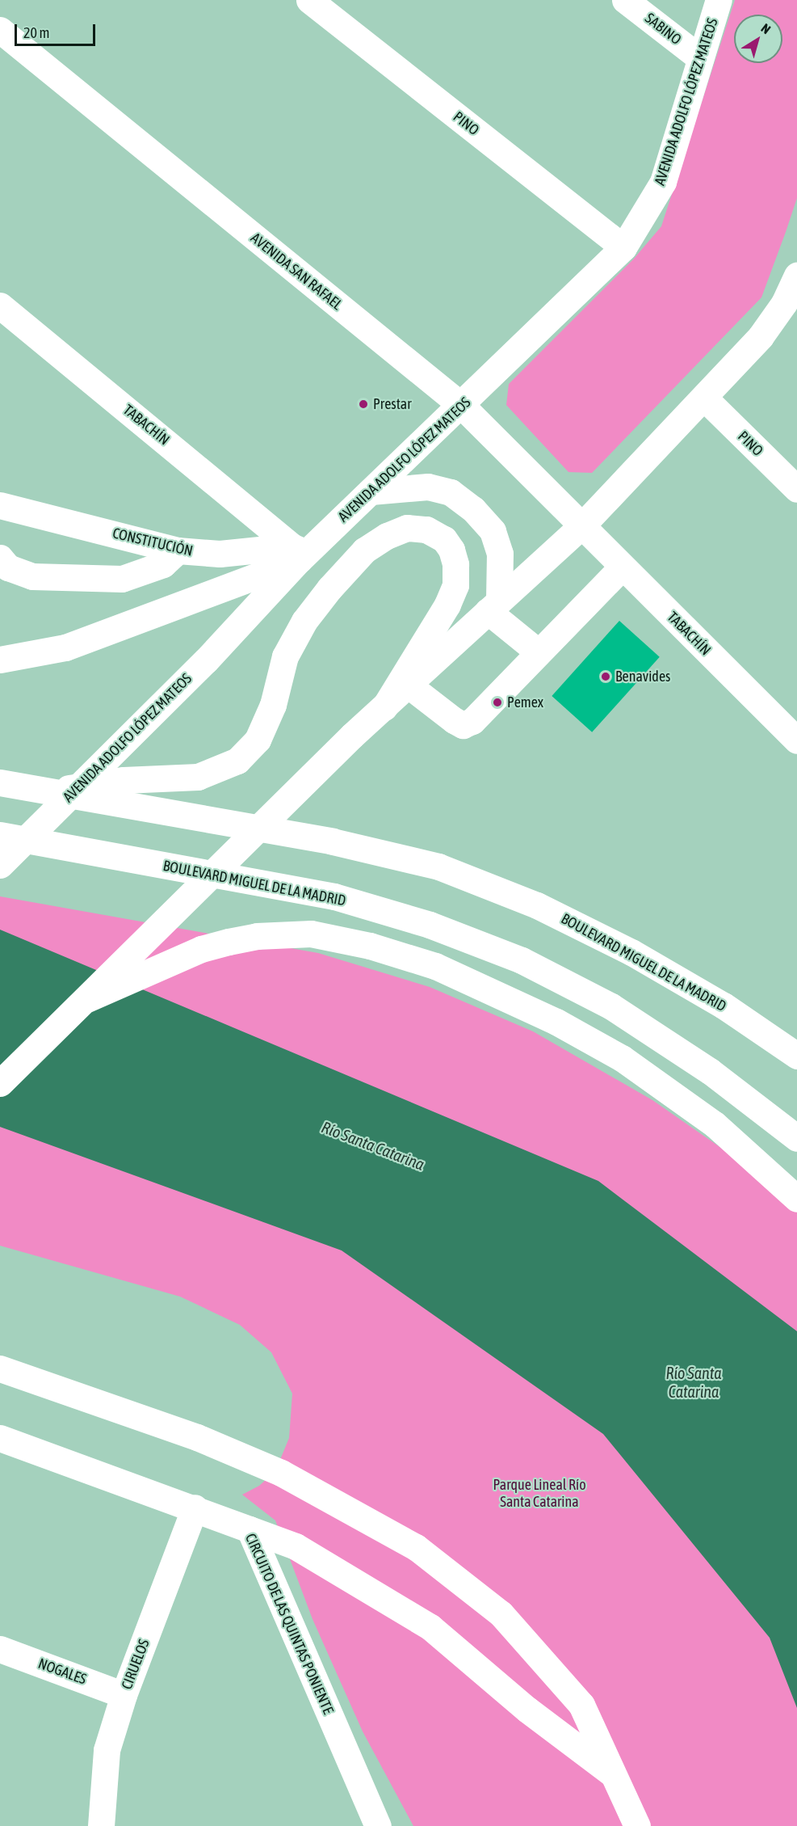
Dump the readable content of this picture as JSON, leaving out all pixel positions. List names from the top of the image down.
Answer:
{
  "streets": {
    "main road": [
      "SABINO",
      "AVENIDA ADOLFO LÓPEZ MATEOS",
      "PINO",
      "AVENIDA SAN RAFAEL",
      "TABACHÍN",
      "CONSTITUCIÓN",
      "BOULEVARD MIGUEL DE LA MADRID",
      "CIRCUITO DE LAS QUINTAS PONIENTE",
      "CIRUELOS",
      "NOGALES"
    ]
  },
  "crossings": [
    ["SABINO", "AVENIDA ADOLFO LÓPEZ MATEOS"],
    ["AVENIDA ADOLFO LÓPEZ MATEOS", "PINO"],
    ["AVENIDA ADOLFO LÓPEZ MATEOS", "AVENIDA SAN RAFAEL"],
    ["AVENIDA ADOLFO LÓPEZ MATEOS", "TABACHÍN"],
    ["AVENIDA ADOLFO LÓPEZ MATEOS", "CONSTITUCIÓN"],
    ["AVENIDA SAN RAFAEL", "TABACHÍN"],
    ["TABACHÍN", "CONSTITUCIÓN"],
    ["CIRCUITO DE LAS QUINTAS PONIENTE", "CIRUELOS"],
    ["CIRUELOS", "NOGALES"]
  ],
  "water": ["Río Santa Catarina"],
  "parks": ["Parque Lineal Río Santa Catarina"],
  "places": ["Prestar", "Benavides", "Pemex"],
  "scale_bar": "20 m",
  "north": "top right"
}
